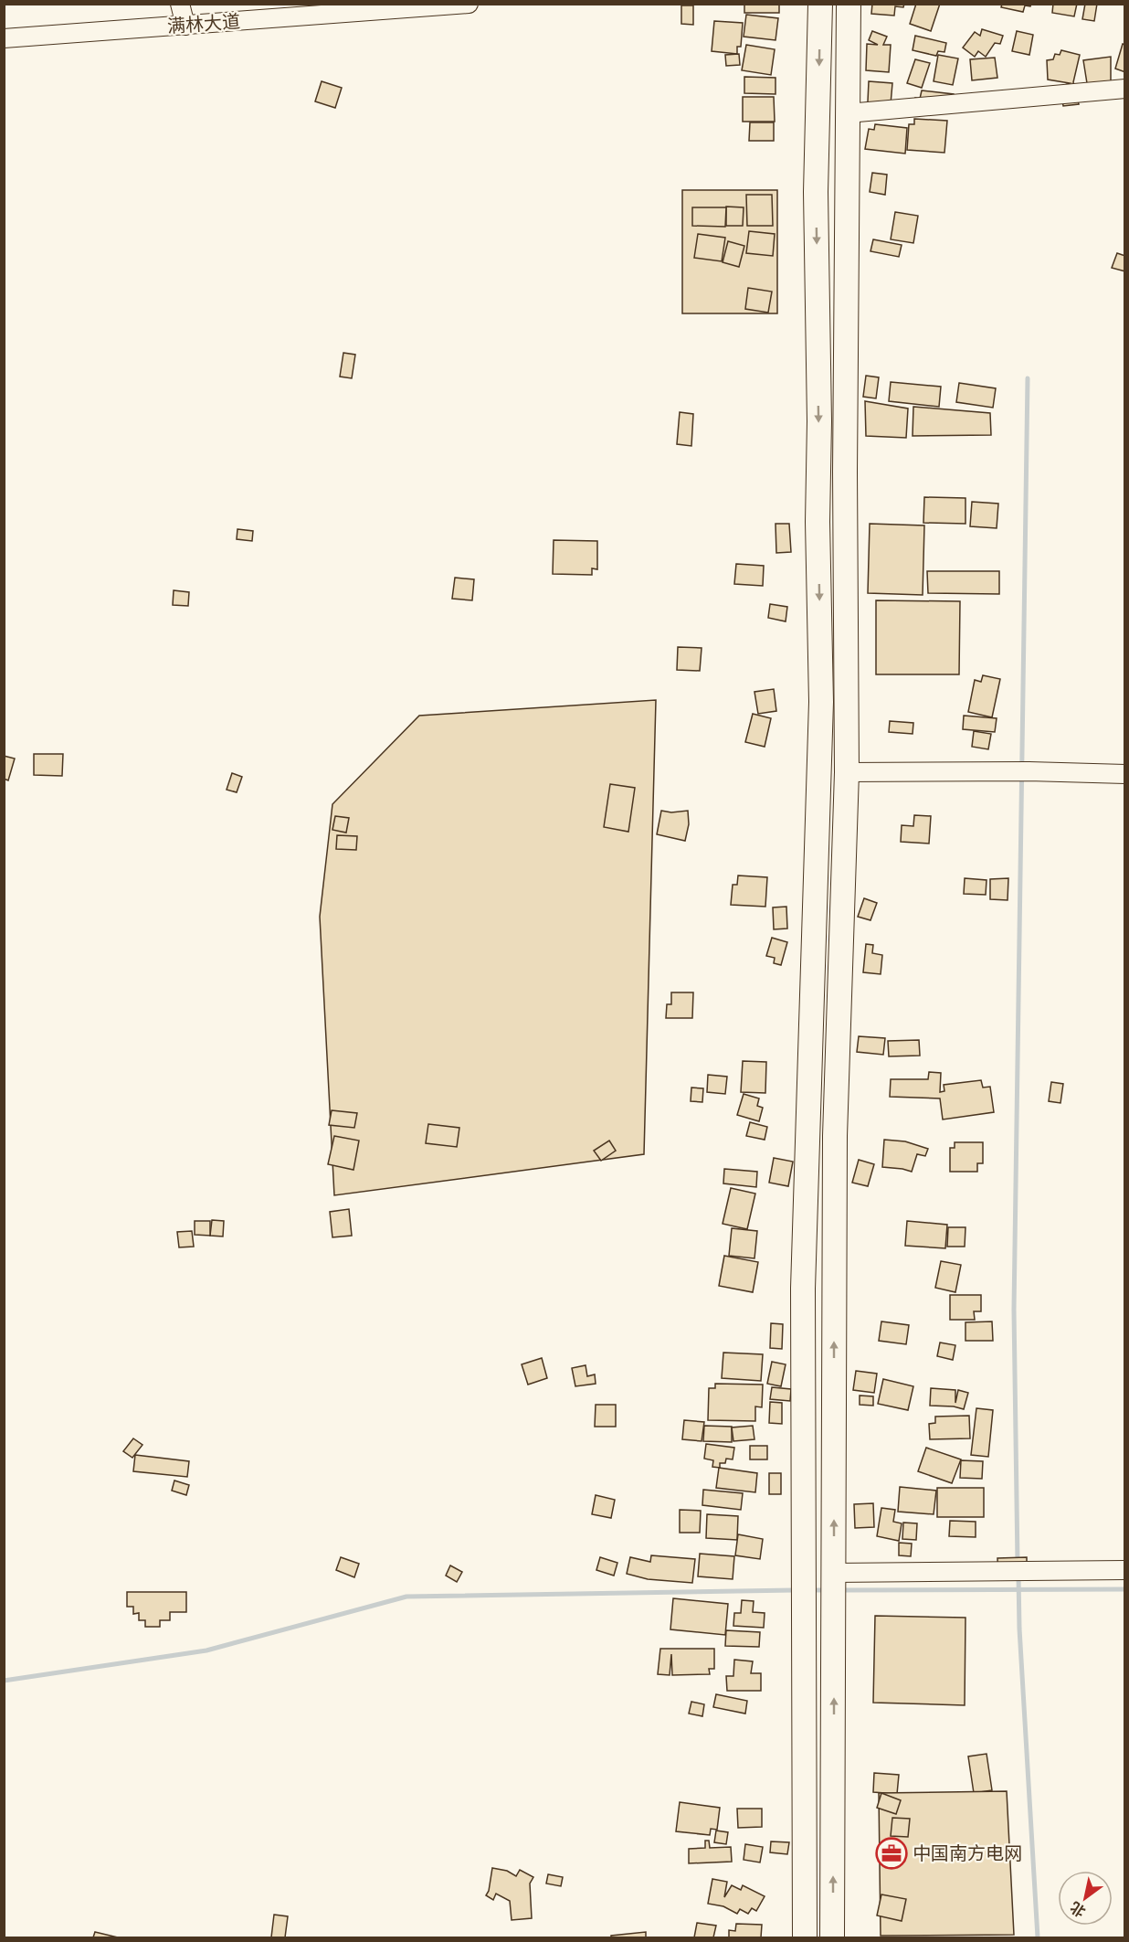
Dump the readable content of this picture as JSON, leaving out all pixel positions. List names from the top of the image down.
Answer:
{
  "streets": {
    "street": ["满林大道"]
  },
  "places": {
    "office": ["中国南方电网"]
  },
  "north": "bottom left"
}
